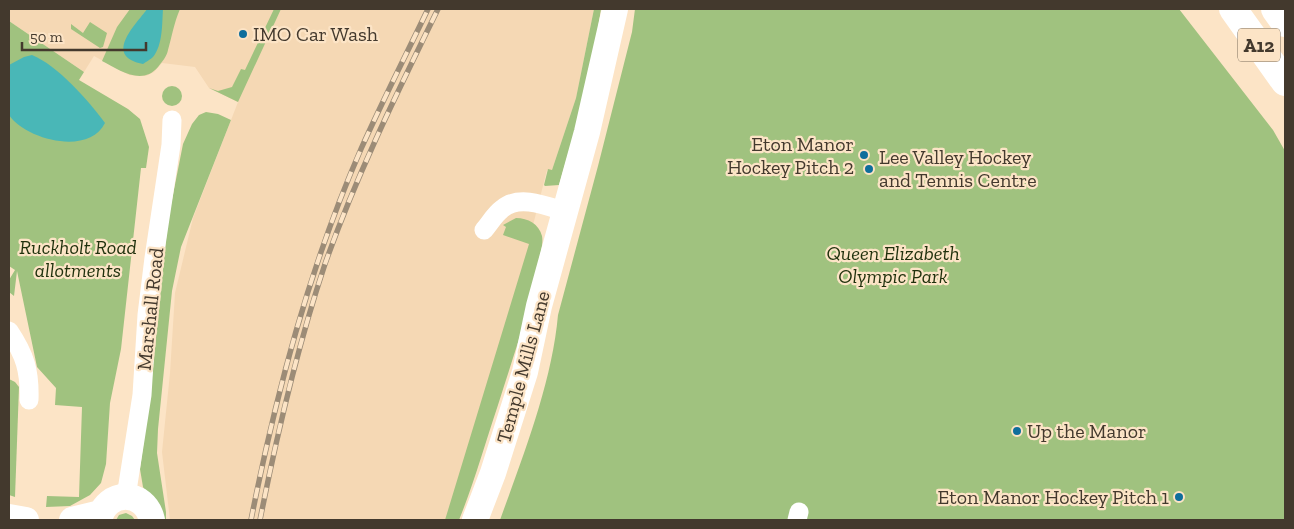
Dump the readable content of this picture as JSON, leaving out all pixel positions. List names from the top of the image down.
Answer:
{
  "streets": {
    "highway": ["A12"],
    "street": ["Marshall Road", "Temple Mills Lane"]
  },
  "parks": ["Ruckholt Road allotments", "Queen Elizabeth Olympic Park"],
  "places": [
    "IMO Car Wash",
    "Eton Manor Hockey Pitch 2",
    "Lee Valley Hockey and Tennis Centre",
    "Up the Manor",
    "Eton Manor Hockey Pitch 1"
  ],
  "scale_bar": "50 m"
}
